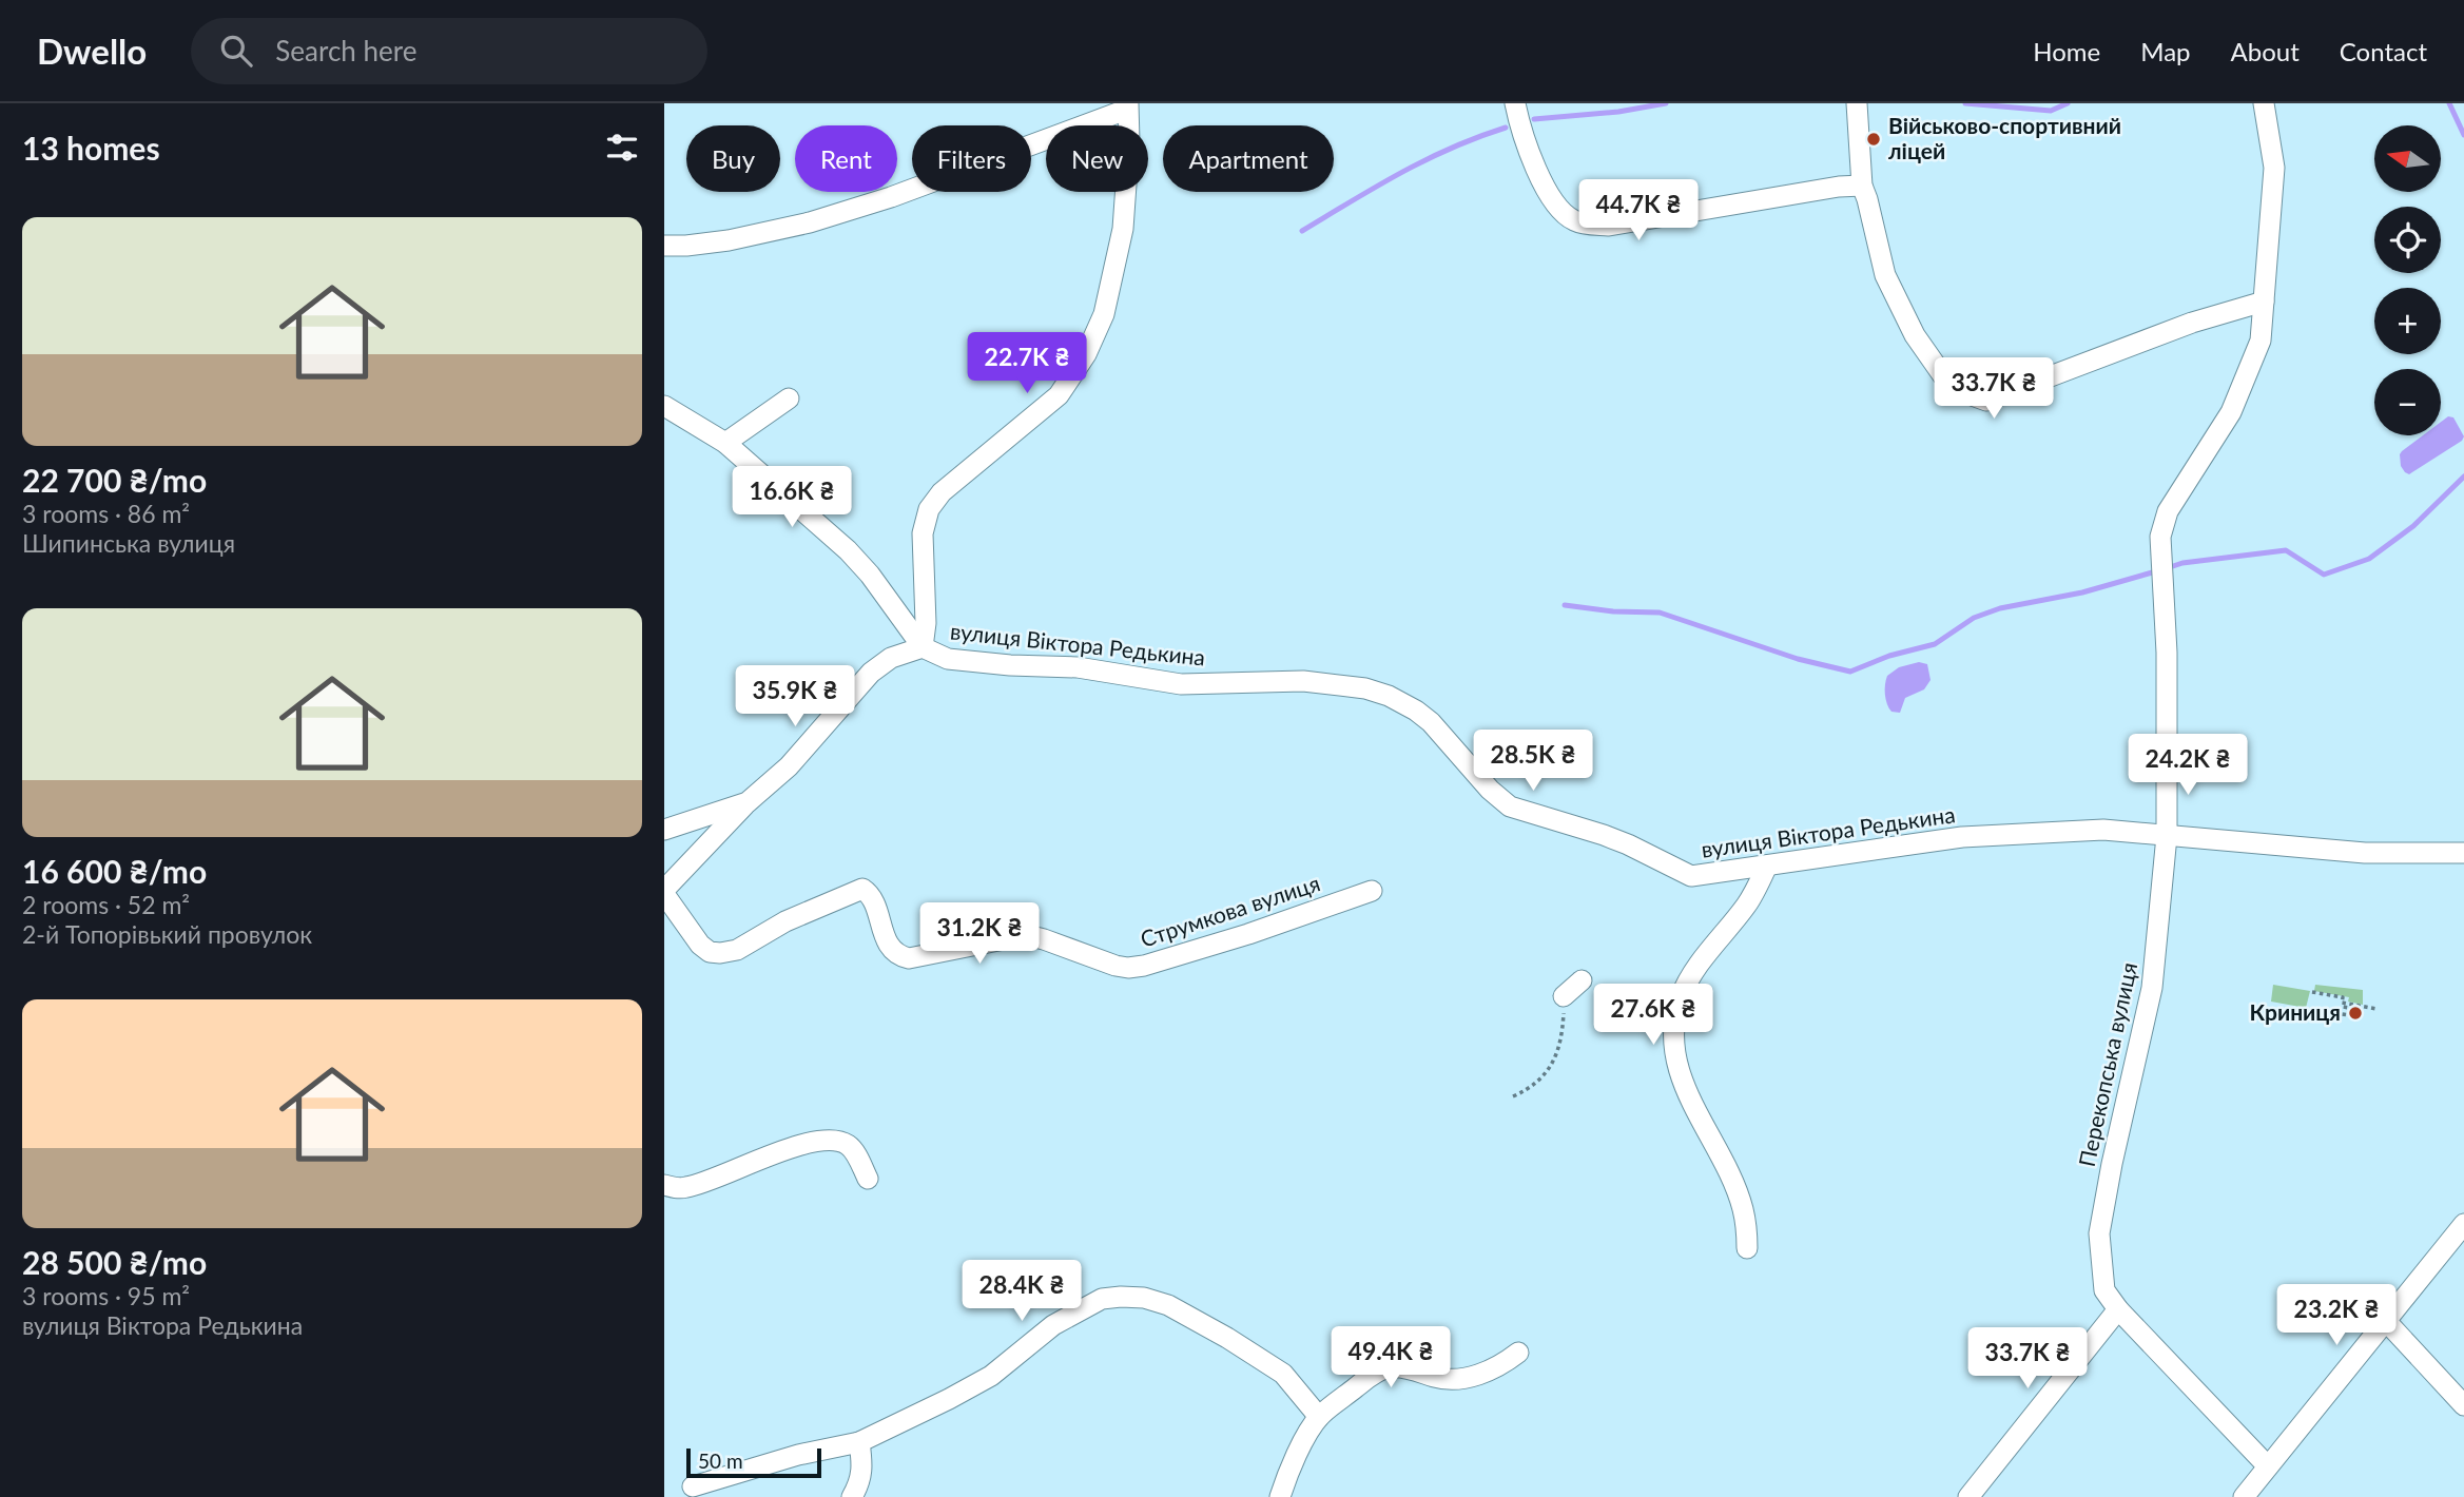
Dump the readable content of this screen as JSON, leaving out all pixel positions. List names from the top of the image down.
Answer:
{
  "streets": {
    "street": ["вулиця Віктора Редькина", "Струмкова вулиця", "Перекопська вулиця"]
  },
  "crossings": [
    ["вулиця Віктора Редькина", "Перекопська вулиця"]
  ],
  "places": ["Військово-спортивний ліцей", "Криниця"],
  "scale_bar": "50 m",
  "north": "left",
  "page": {
    "header": "Dwello",
    "search": "Search here",
    "nav": [
      "Home",
      "Map",
      "About",
      "Contact"
    ],
    "heading": "13 homes",
    "map_buttons": ["+", "−"],
    "chip": [
      "Buy",
      "Rent",
      "Filters",
      "New",
      "Apartment"
    ],
    "price": [
      "44.7K ₴",
      "22.7K ₴",
      "33.7K ₴",
      "16.6K ₴",
      "35.9K ₴",
      "28.5K ₴",
      "24.2K ₴",
      "31.2K ₴",
      "27.6K ₴",
      "28.4K ₴",
      "23.2K ₴",
      "49.4K ₴",
      "33.7K ₴"
    ],
    "list": [
      {
        "name": "22 700 ₴/mo",
        "note": "3 rooms · 86 m² · Шипинська вулиця"
      },
      {
        "name": "16 600 ₴/mo",
        "note": "2 rooms · 52 m² · 2-й Топорівький провулок"
      },
      {
        "name": "28 500 ₴/mo",
        "note": "3 rooms · 95 m² · вулиця Віктора Редькина"
      }
    ],
    "scale": "50 m"
  }
}
